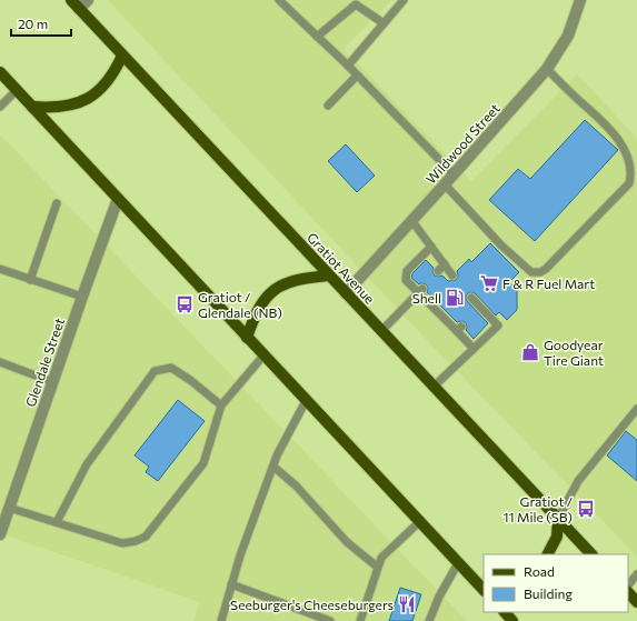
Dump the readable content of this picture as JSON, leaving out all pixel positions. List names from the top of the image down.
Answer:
{
  "streets": {
    "main road": ["Gratiot Avenue"],
    "street": ["Wildwood Street", "Glendale Street"]
  },
  "crossings": [
    ["Wildwood Street", "Gratiot Avenue"]
  ],
  "places": {
    "supermarket": ["F & R Fuel Mart"],
    "fuel station": ["Shell"],
    "bus stop": ["Gratiot / Glendale (NB)", "Gratiot / 11 Mile (SB)"],
    "shop": ["Goodyear Tire Giant"],
    "restaurant": ["Seeburger's Cheeseburgers"]
  },
  "legend": ["Road", "Building"],
  "scale_bar": "20 m"
}
